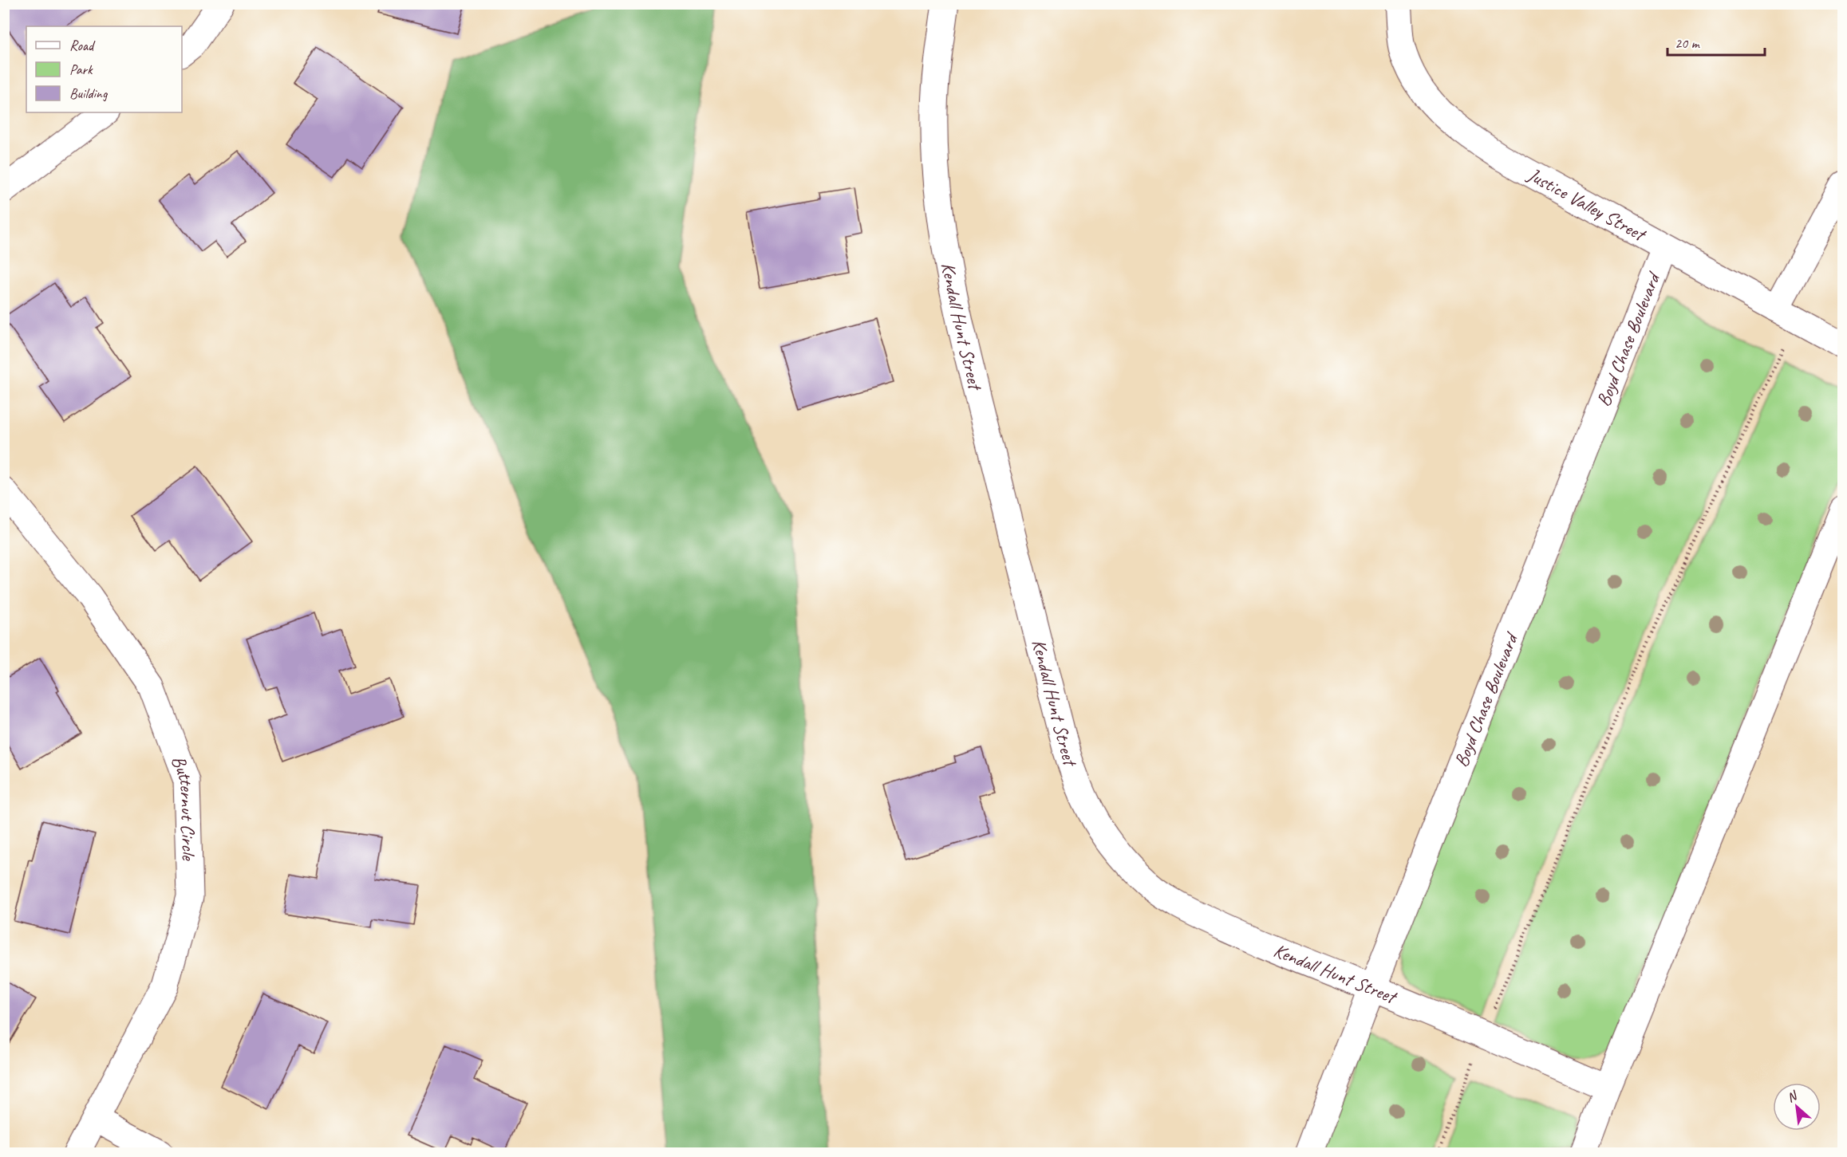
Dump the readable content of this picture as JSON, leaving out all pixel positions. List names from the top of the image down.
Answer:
{
  "streets": {
    "street": [
      "Justice Valley Street",
      "Kendall Hunt Street",
      "Boyd Chase Boulevard",
      "Butternut Circle"
    ]
  },
  "crossings": [
    ["Justice Valley Street", "Boyd Chase Boulevard"],
    ["Kendall Hunt Street", "Boyd Chase Boulevard"]
  ],
  "legend": ["Road", "Park", "Building"],
  "scale_bar": "20 m",
  "north": "top left"
}
